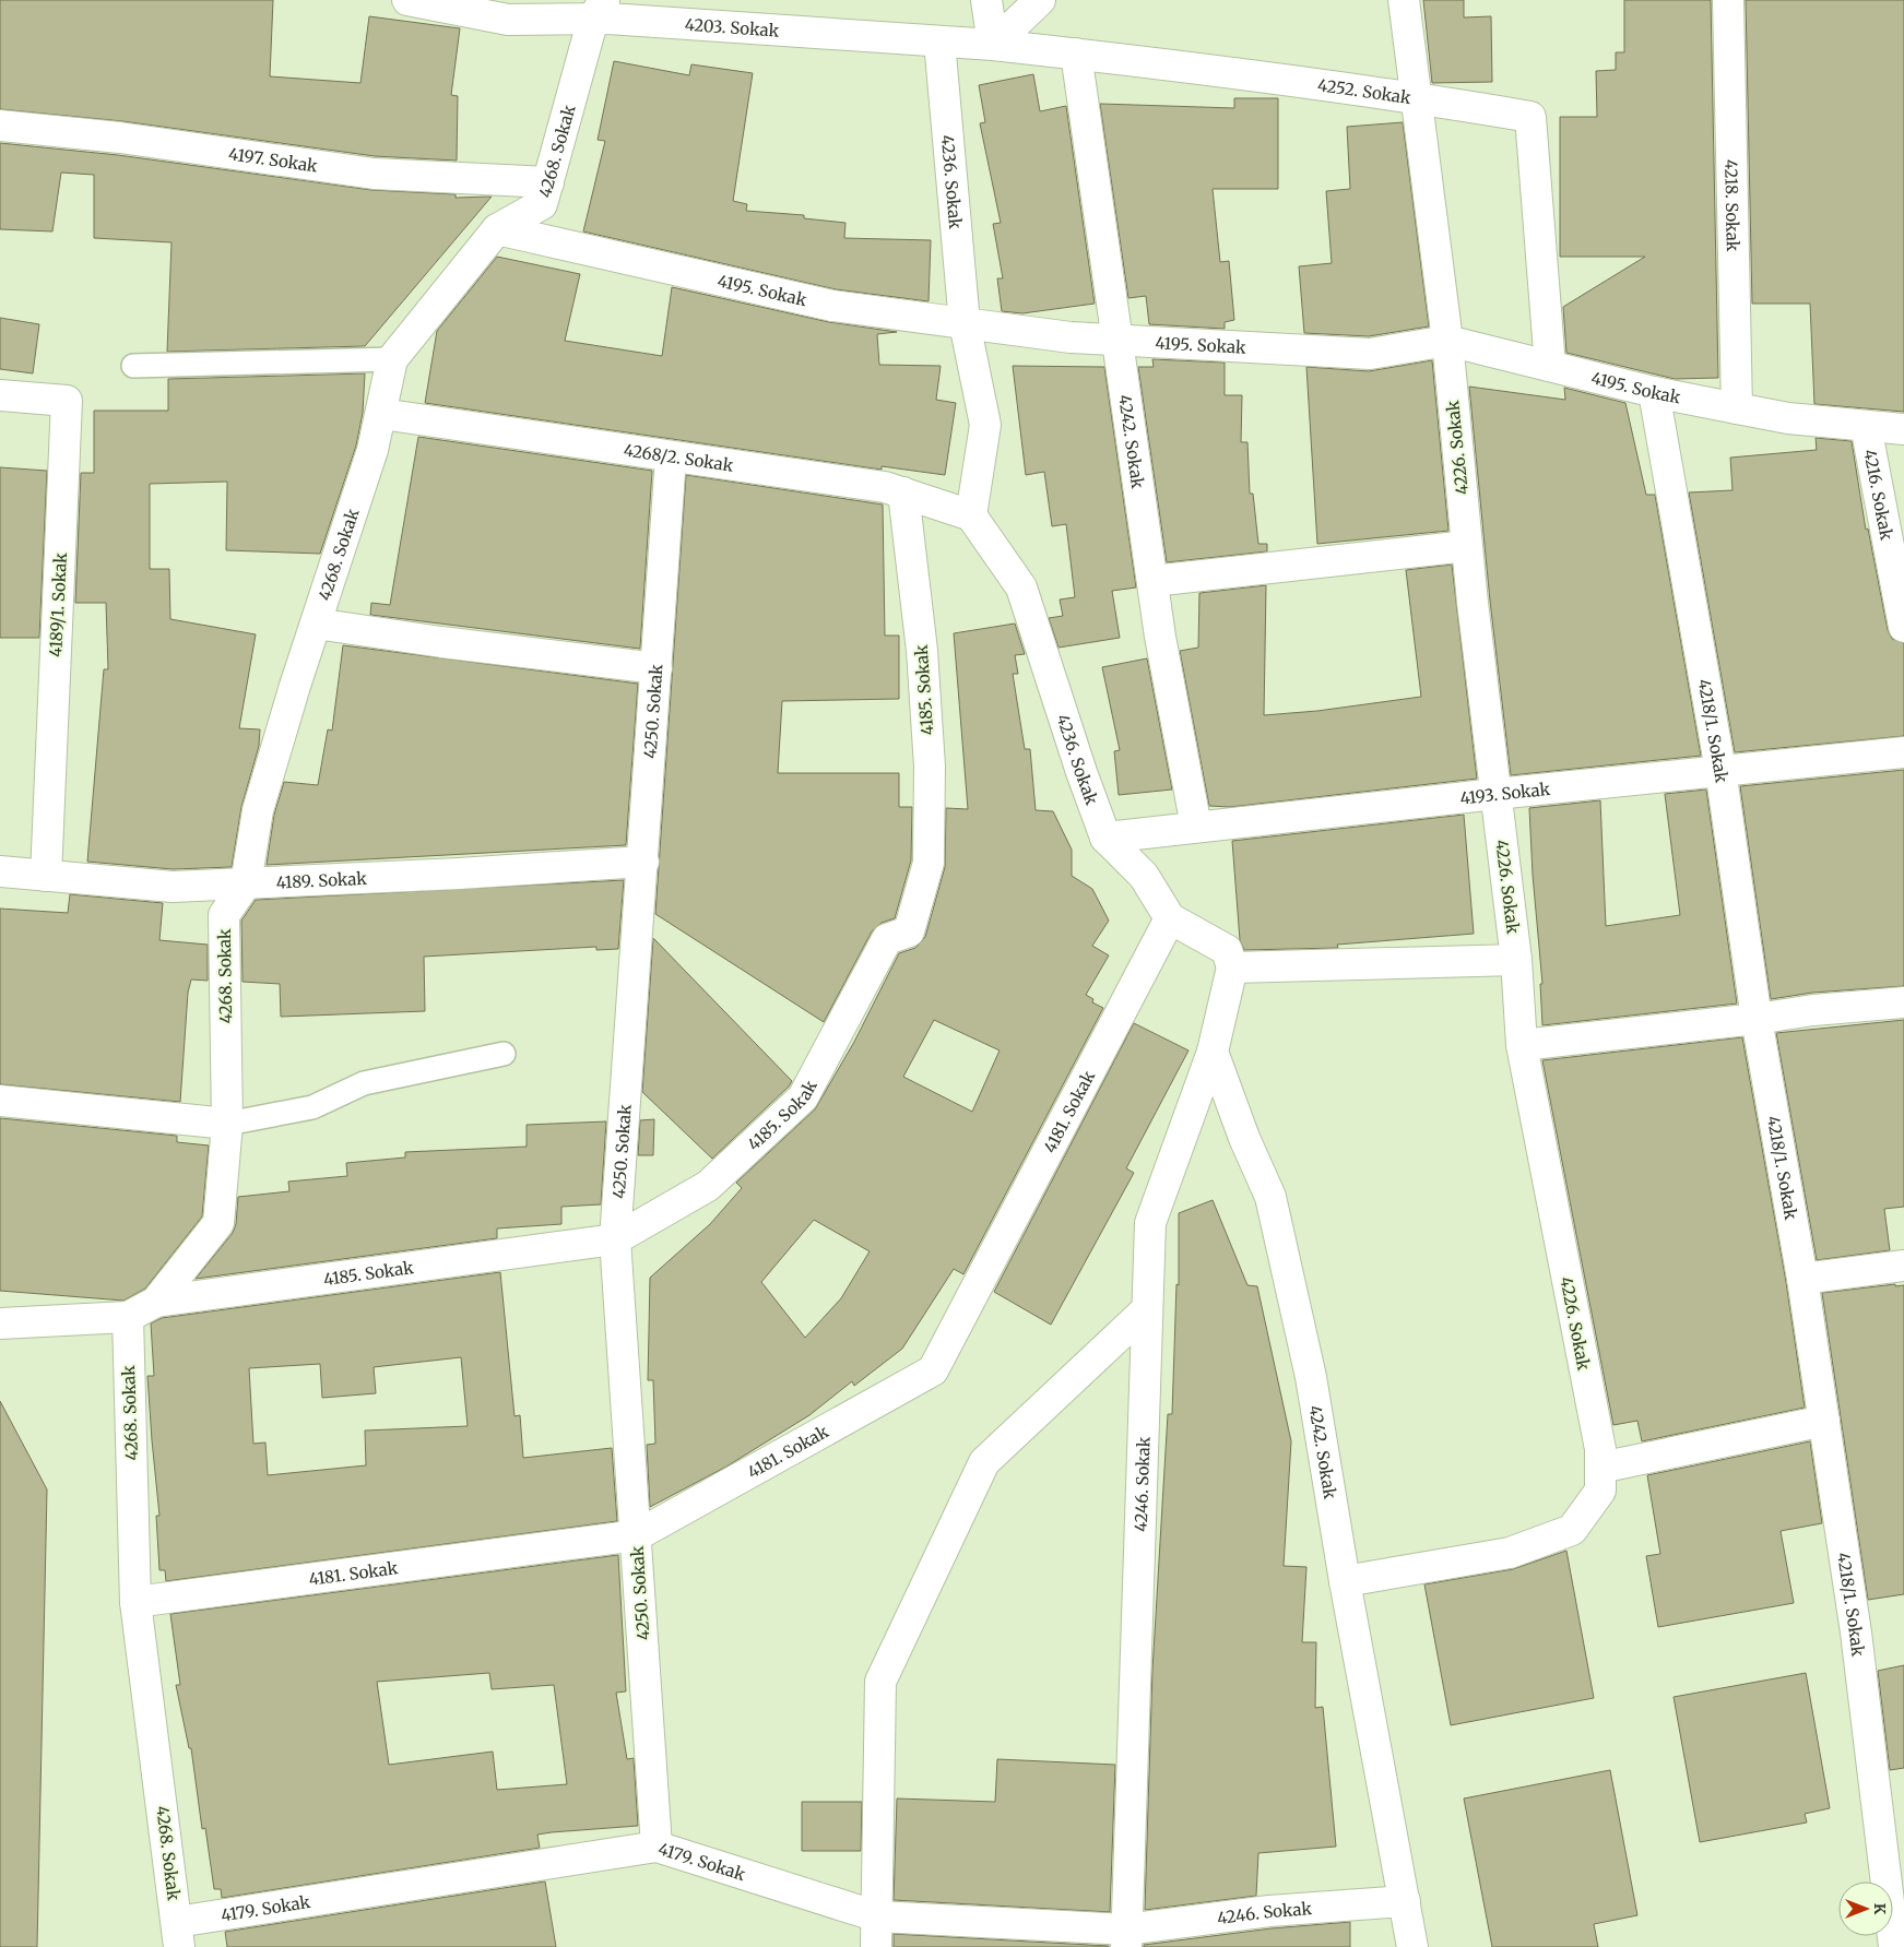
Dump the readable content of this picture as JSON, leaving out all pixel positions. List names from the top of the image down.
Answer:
{
  "streets": {
    "street": [
      "4203. Sokak",
      "4252. Sokak",
      "4268. Sokak",
      "4197. Sokak",
      "4236. Sokak",
      "4218. Sokak",
      "4195. Sokak",
      "4242. Sokak",
      "4226. Sokak",
      "4268/2. Sokak",
      "4216. Sokak",
      "4189/1. Sokak",
      "4185. Sokak",
      "4250. Sokak",
      "4218/1. Sokak",
      "4193. Sokak",
      "4189. Sokak",
      "4181. Sokak",
      "4246. Sokak",
      "4179. Sokak"
    ]
  },
  "crossings": [
    ["4203. Sokak", "4252. Sokak"],
    ["4203. Sokak", "4268. Sokak"],
    ["4203. Sokak", "4236. Sokak"],
    ["4252. Sokak", "4195. Sokak"],
    ["4252. Sokak", "4242. Sokak"],
    ["4252. Sokak", "4226. Sokak"],
    ["4268. Sokak", "4197. Sokak"],
    ["4268. Sokak", "4195. Sokak"],
    ["4268. Sokak", "4268/2. Sokak"],
    ["4268. Sokak", "4185. Sokak"],
    ["4268. Sokak", "4189. Sokak"],
    ["4268. Sokak", "4181. Sokak"],
    ["4268. Sokak", "4179. Sokak"],
    ["4236. Sokak", "4195. Sokak"],
    ["4236. Sokak", "4268/2. Sokak"],
    ["4236. Sokak", "4193. Sokak"],
    ["4236. Sokak", "4181. Sokak"],
    ["4218. Sokak", "4195. Sokak"],
    ["4195. Sokak", "4242. Sokak"],
    ["4195. Sokak", "4226. Sokak"],
    ["4195. Sokak", "4216. Sokak"],
    ["4195. Sokak", "4218/1. Sokak"],
    ["4242. Sokak", "4226. Sokak"],
    ["4242. Sokak", "4193. Sokak"],
    ["4242. Sokak", "4246. Sokak"],
    ["4226. Sokak", "4193. Sokak"],
    ["4268/2. Sokak", "4185. Sokak"],
    ["4268/2. Sokak", "4250. Sokak"],
    ["4189/1. Sokak", "4189. Sokak"],
    ["4185. Sokak", "4250. Sokak"],
    ["4250. Sokak", "4189. Sokak"],
    ["4250. Sokak", "4181. Sokak"],
    ["4250. Sokak", "4179. Sokak"],
    ["4218/1. Sokak", "4193. Sokak"],
    ["4246. Sokak", "4179. Sokak"]
  ],
  "north": "right"
}
